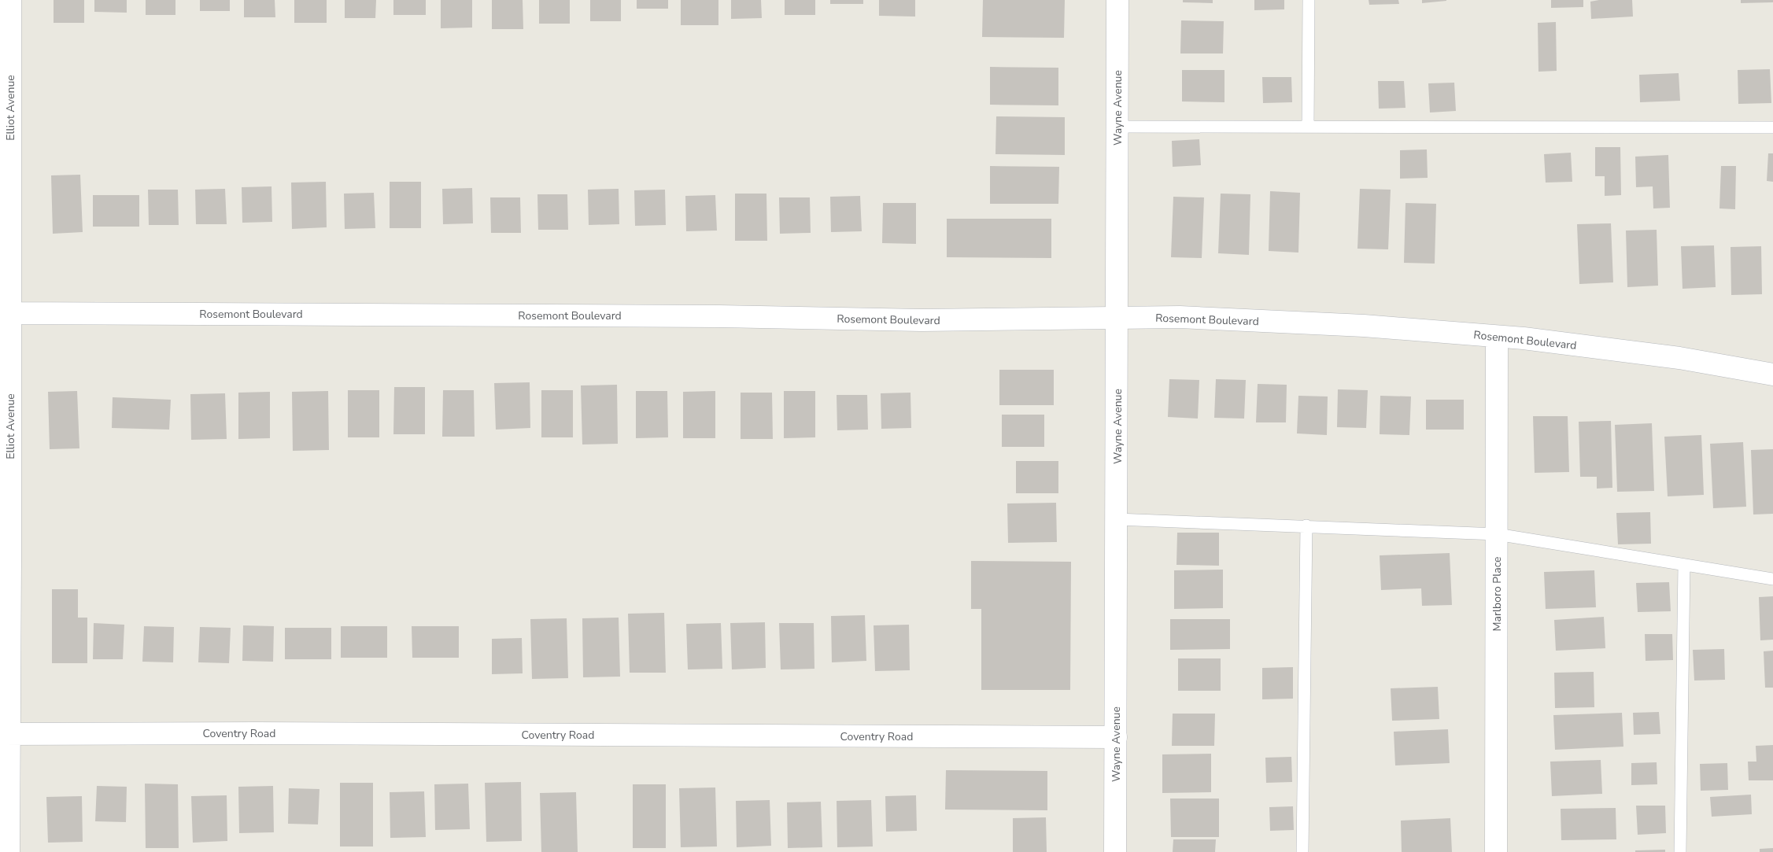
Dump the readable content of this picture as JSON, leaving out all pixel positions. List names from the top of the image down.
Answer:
{
  "streets": {
    "street": [
      "Elliot Avenue",
      "Wayne Avenue",
      "Rosemont Boulevard",
      "Marlboro Place",
      "Coventry Road"
    ]
  },
  "crossings": [
    ["Elliot Avenue", "Rosemont Boulevard"],
    ["Elliot Avenue", "Coventry Road"],
    ["Wayne Avenue", "Rosemont Boulevard"],
    ["Wayne Avenue", "Coventry Road"],
    ["Rosemont Boulevard", "Marlboro Place"]
  ]
}
